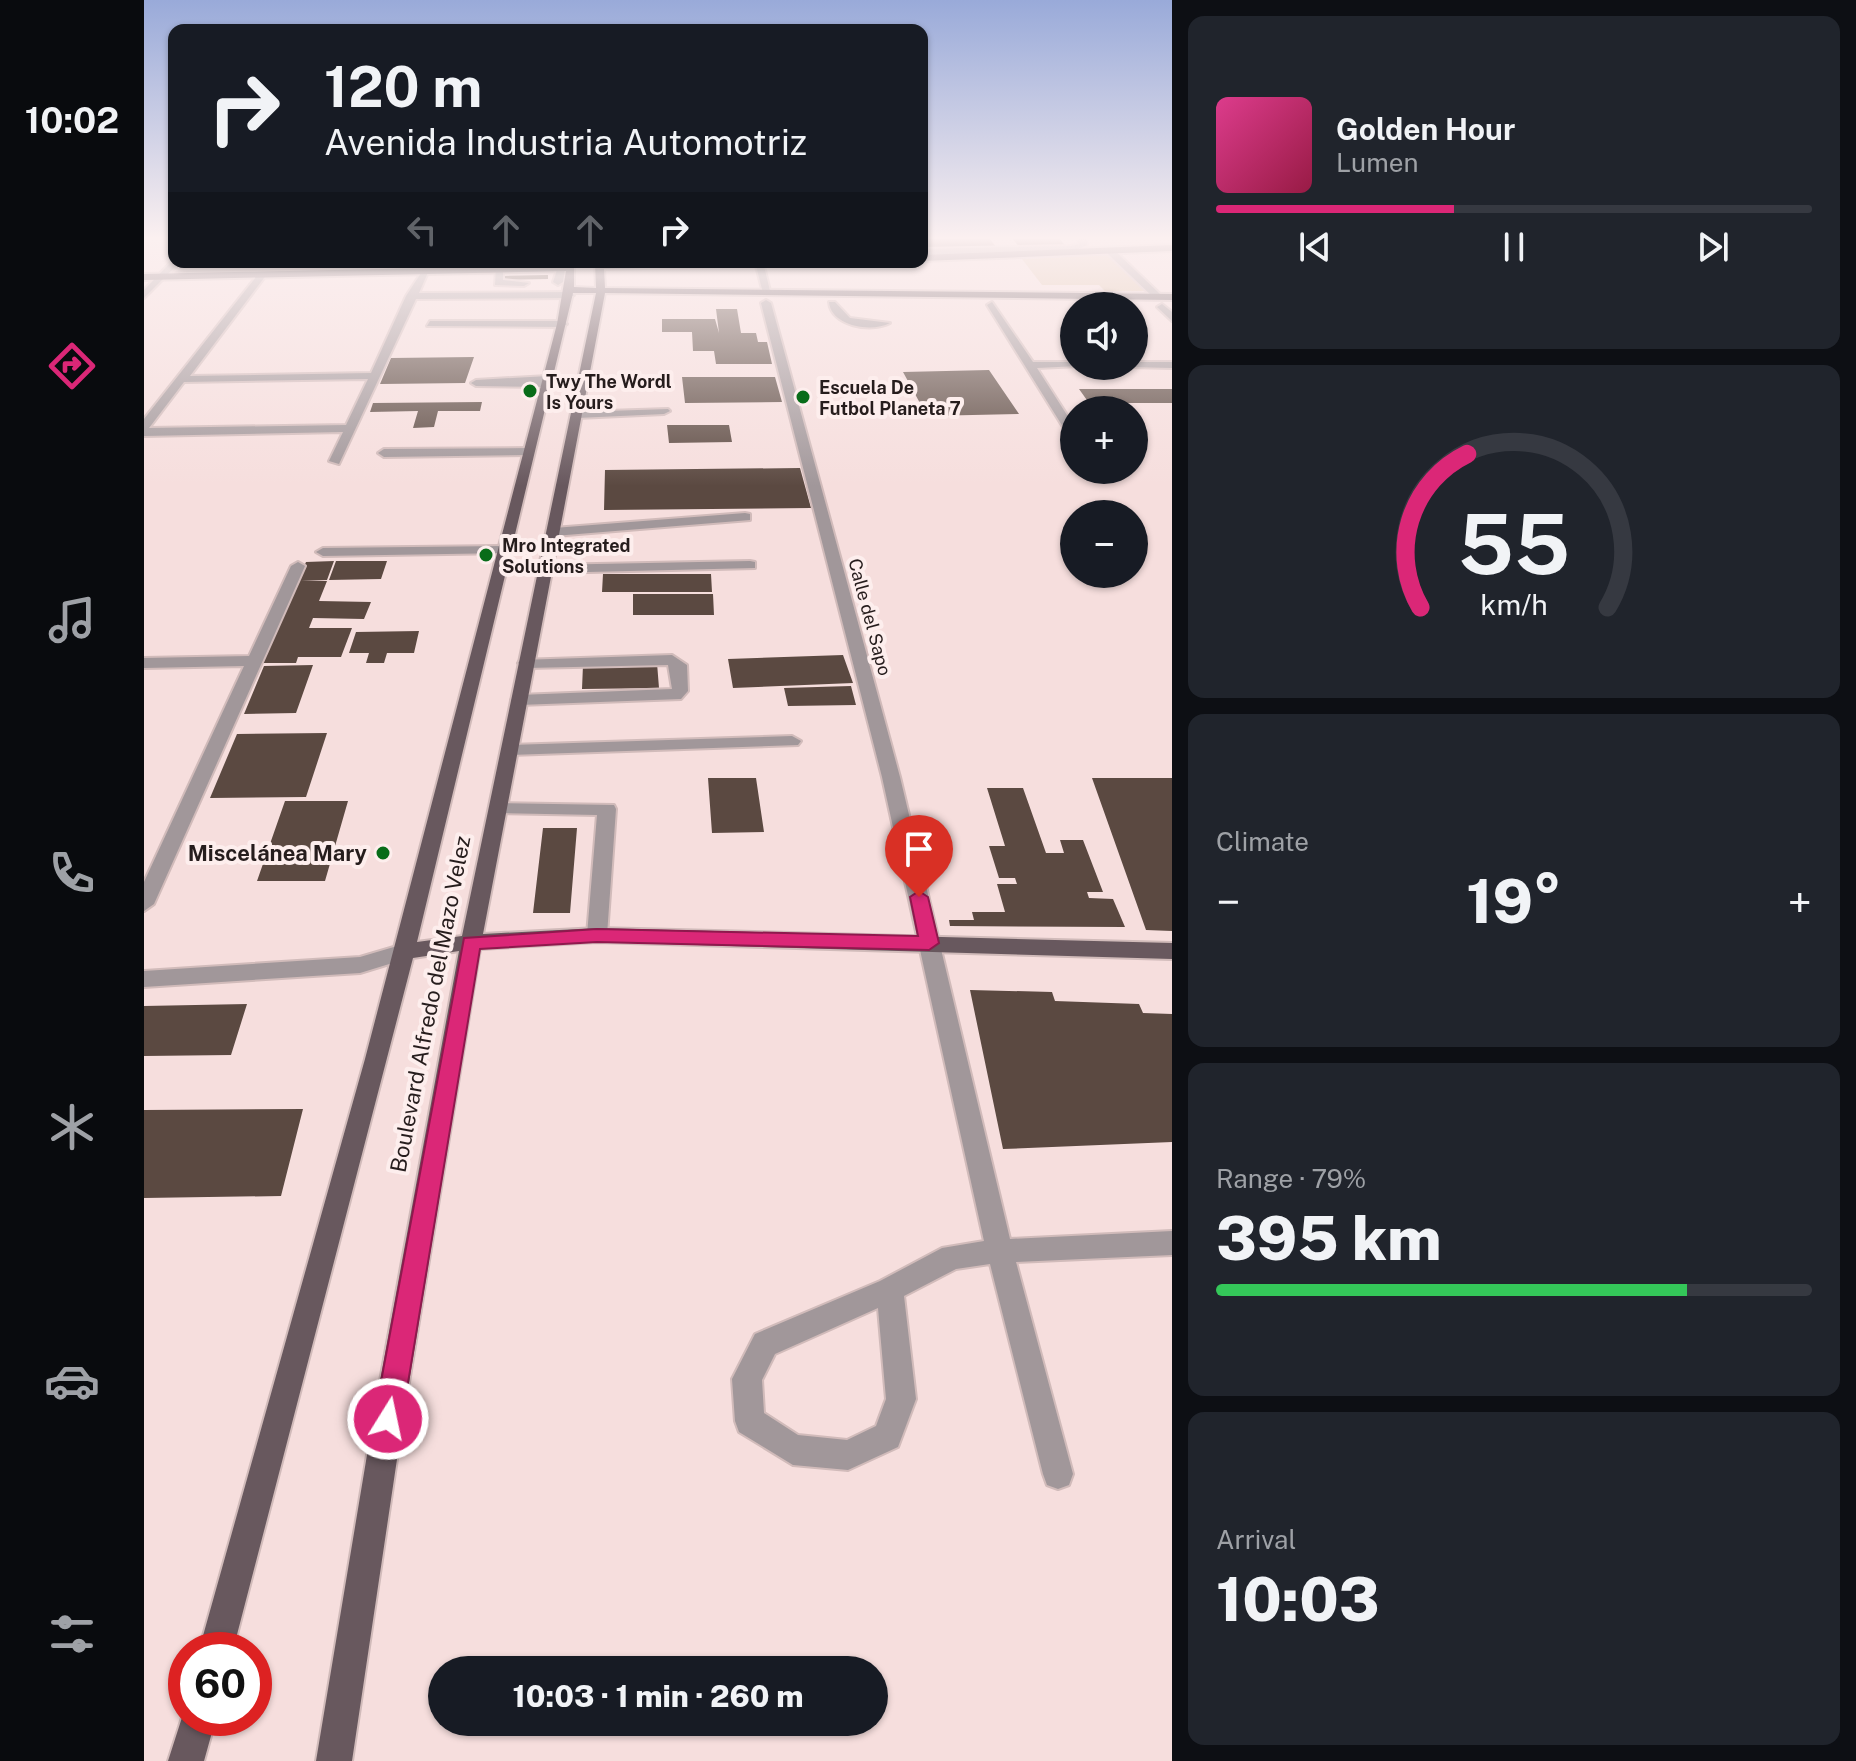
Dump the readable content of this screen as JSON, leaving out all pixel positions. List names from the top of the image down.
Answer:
{
  "streets": {
    "main road": ["Boulevard Alfredo del Mazo Velez"],
    "street": ["Calle del Sapo"]
  },
  "places": [
    "Twy The Wordl Is Yours",
    "Escuela De Futbol Planeta 7",
    "Mro Integrated Solutions",
    "Miscelánea Mary"
  ],
  "page": {
    "tabs": "10:02",
    "turn": ["120 m", "Avenida Industria Automotriz"],
    "song": ["Golden Hour", "Lumen"],
    "map_buttons": ["+", "−"],
    "tile": [
      "Climate",
      ["Range · 79%", "395 km"],
      ["Arrival", "10:03"]
    ],
    "heat": ["−", "19°", "+"],
    "limit": "60",
    "trip": "10:03 · 1 min · 260 m",
    "gauge": ["55", "km/h"]
  }
}
